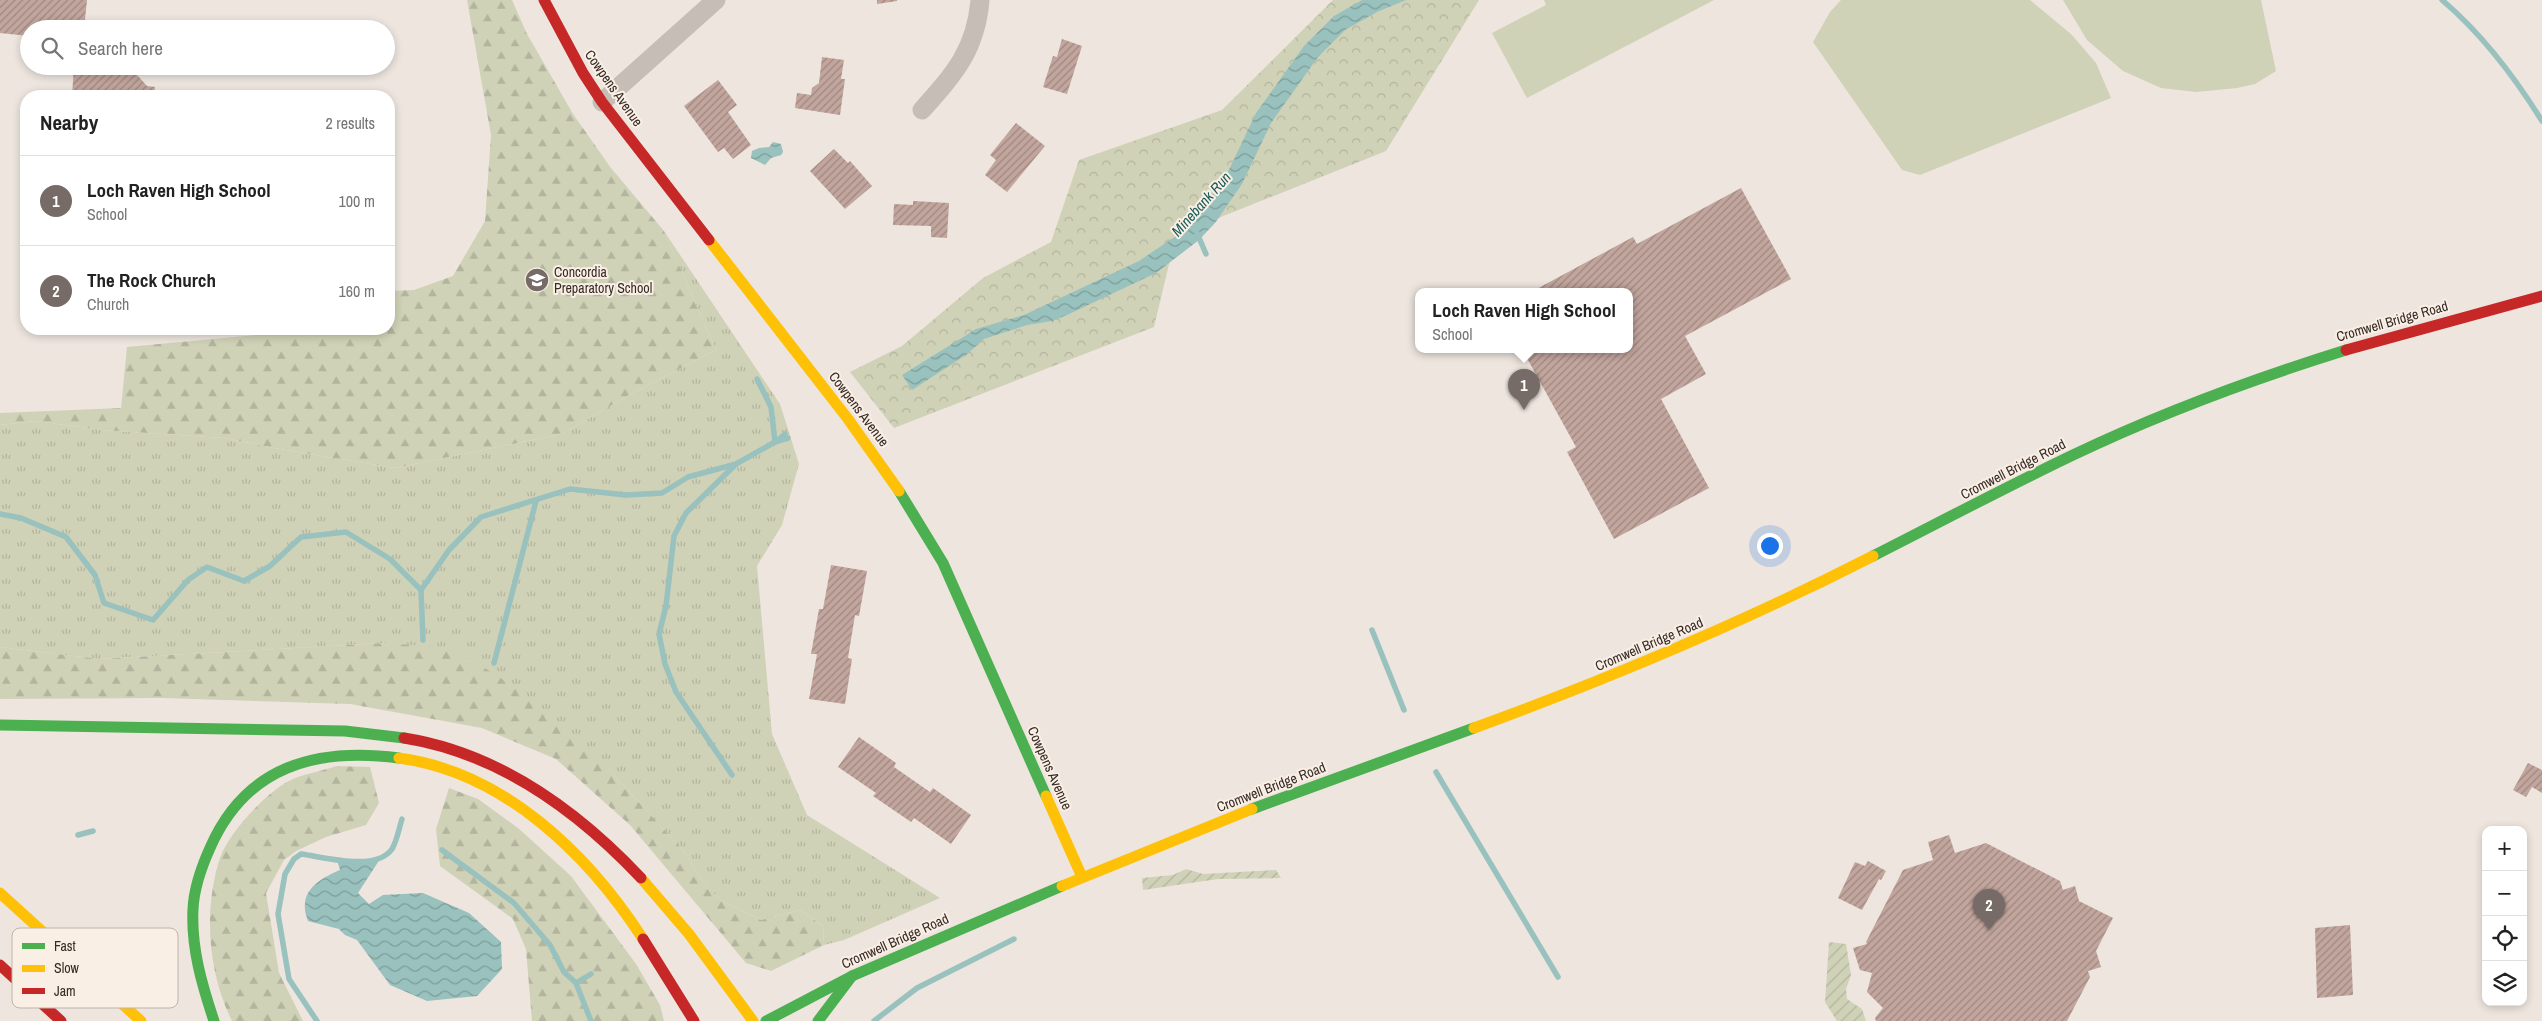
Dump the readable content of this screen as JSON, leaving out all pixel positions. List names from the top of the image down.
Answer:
{
  "streets": {
    "main road": ["Cowpens Avenue", "Cromwell Bridge Road"]
  },
  "crossings": [
    ["Cowpens Avenue", "Cromwell Bridge Road"]
  ],
  "water": ["Minebank Run"],
  "places": {
    "school or university": ["Concordia Preparatory School"]
  },
  "legend": ["Fast", "Slow", "Jam"],
  "page": {
    "search": "Search here",
    "heading": ["Nearby", "2 results"],
    "list": [
      {
        "mark": "1",
        "name": "Loch Raven High School",
        "note": "School",
        "value": "100 m"
      },
      {
        "mark": "2",
        "name": "The Rock Church",
        "note": "Church",
        "value": "160 m"
      }
    ],
    "popup": ["Loch Raven High School", "School"],
    "pins": ["1", "2"],
    "map_buttons": ["+", "−"]
  }
}
